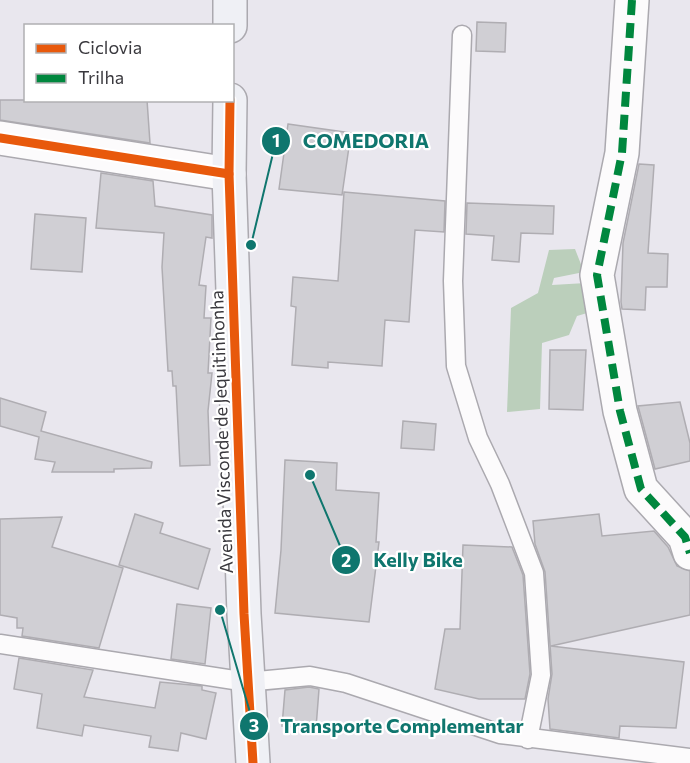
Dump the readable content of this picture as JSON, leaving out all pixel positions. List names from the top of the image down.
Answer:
{
  "streets": {
    "street": ["Avenida Visconde de Jequitinhonha"]
  },
  "places": ["COMEDORIA", "Kelly Bike", "Transporte Complementar"],
  "legend": ["Ciclovia", "Trilha"]
}
